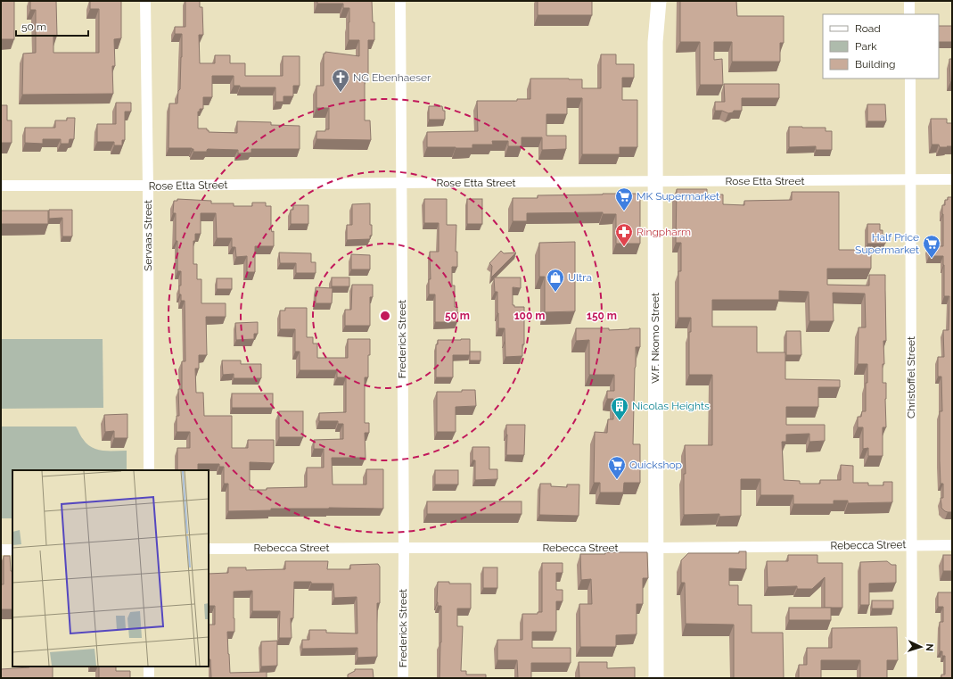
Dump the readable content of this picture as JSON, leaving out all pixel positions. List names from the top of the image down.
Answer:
{
  "streets": {
    "main road": ["W.F. Nkomo Street"],
    "street": [
      "Rose Etta Street",
      "Servaas Street",
      "Frederick Street",
      "Christoffel Street",
      "Rebecca Street"
    ]
  },
  "crossings": [
    ["Rose Etta Street", "Servaas Street"],
    ["Rose Etta Street", "W.F. Nkomo Street"],
    ["Rose Etta Street", "Frederick Street"],
    ["Rose Etta Street", "Christoffel Street"],
    ["W.F. Nkomo Street", "Rebecca Street"],
    ["Frederick Street", "Rebecca Street"],
    ["Christoffel Street", "Rebecca Street"]
  ],
  "places": {
    "church": ["NG Ebenhaeser"],
    "supermarket": ["MK Supermarket", "Half Price Supermarket", "Quickshop"],
    "pharmacy": ["Ringpharm"],
    "shop": ["Ultra"],
    "building": ["Nicolas Heights"]
  },
  "legend": ["Road", "Park", "Building"],
  "scale_bar": "50 m",
  "north": "right",
  "rings": ["50 m", "100 m", "150 m"]
}
